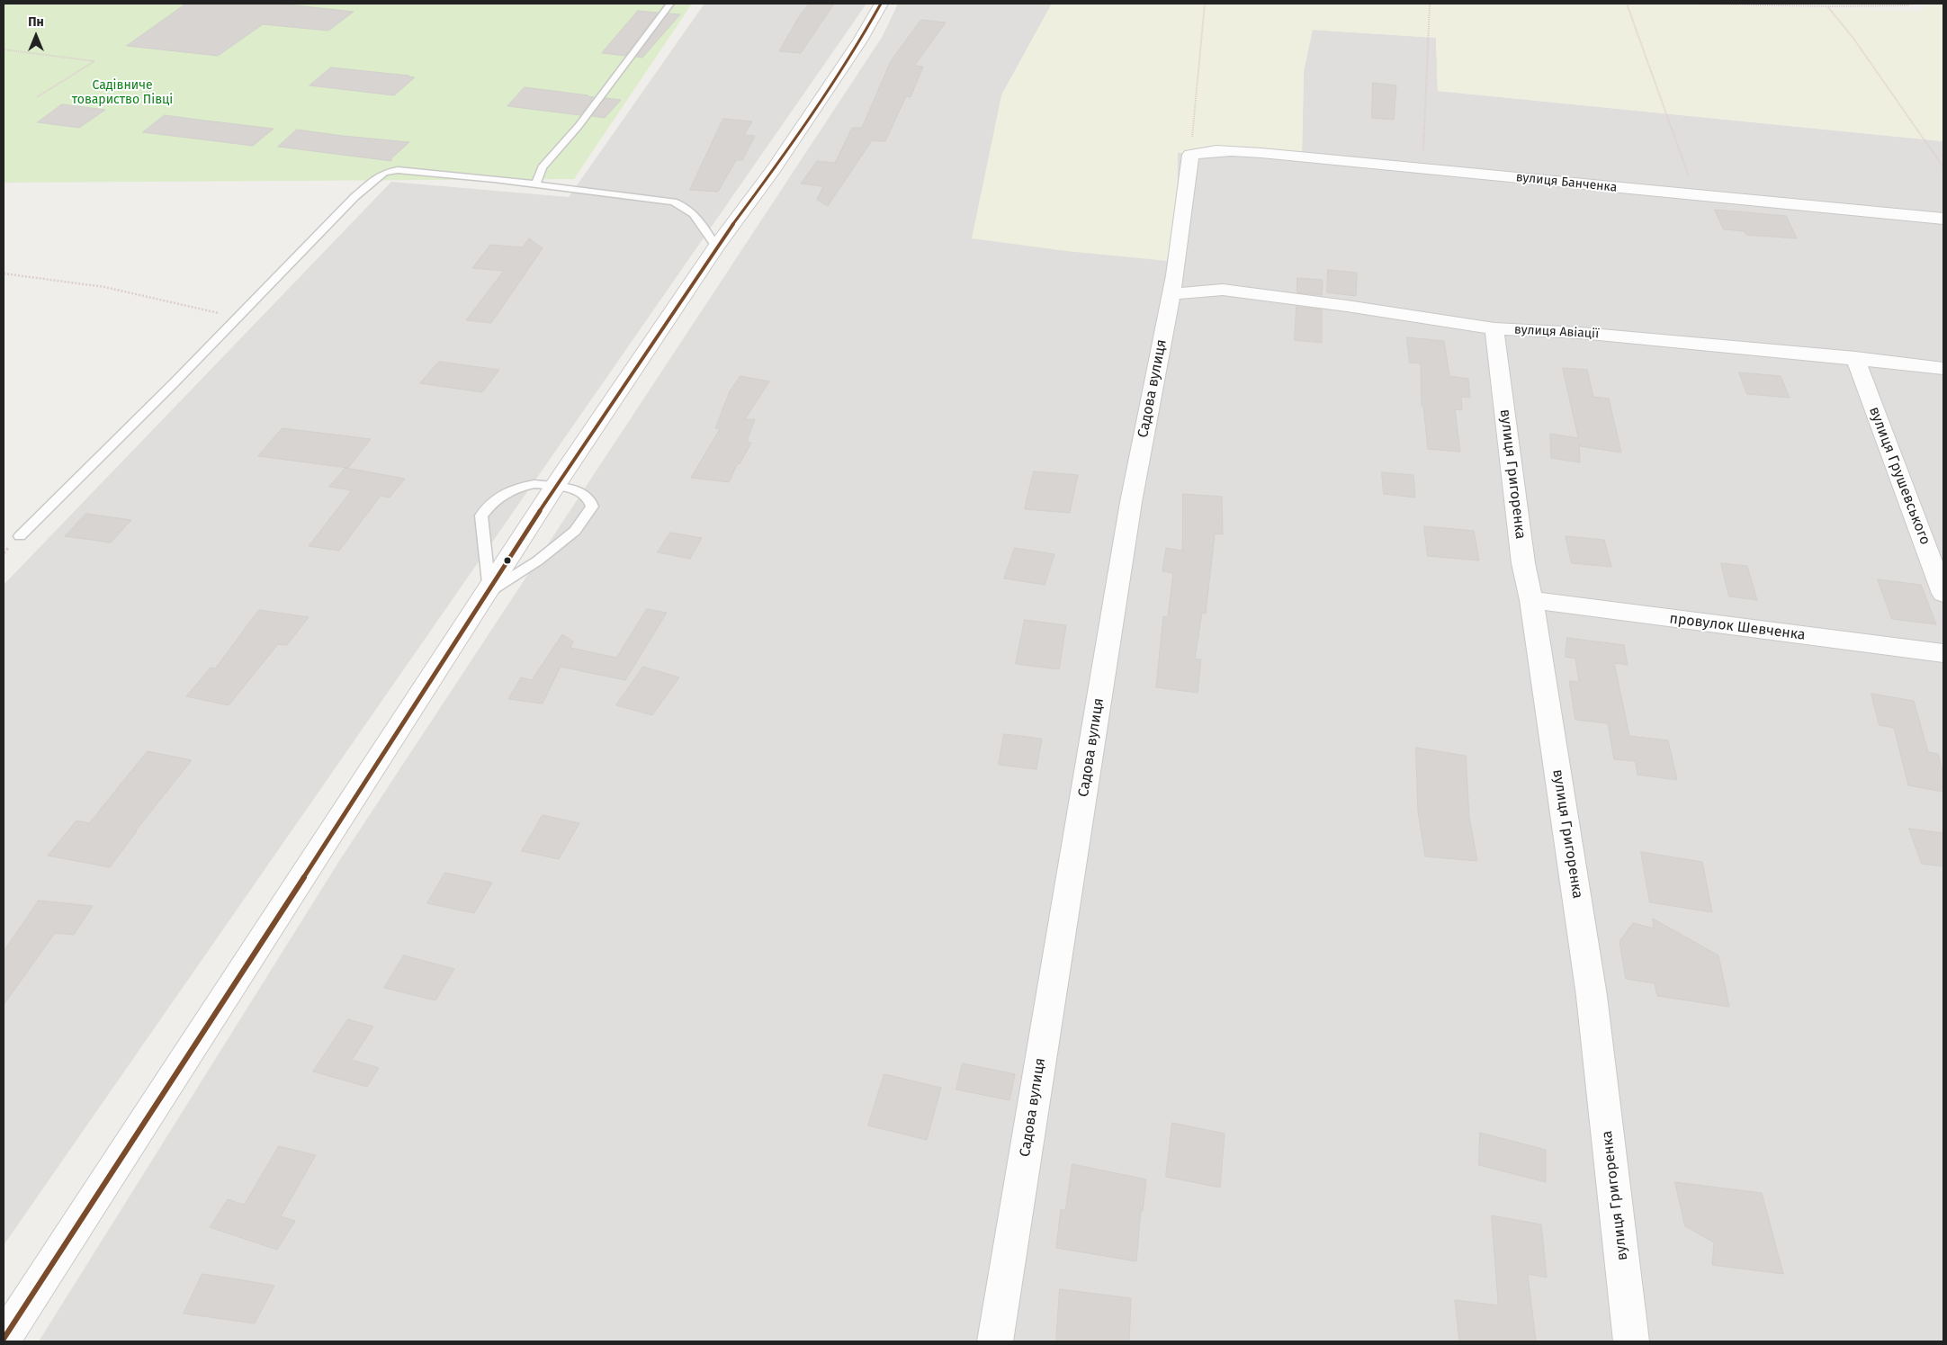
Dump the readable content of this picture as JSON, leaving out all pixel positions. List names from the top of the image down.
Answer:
{
  "streets": {
    "street": [
      "вулиця Банченка",
      "вулиця Авіації",
      "Садова вулиця",
      "вулиця Григоренка",
      "вулиця Грушевського",
      "провулок Шевченка"
    ]
  },
  "crossings": [
    ["вулиця Банченка", "Садова вулиця"],
    ["вулиця Авіації", "Садова вулиця"],
    ["вулиця Авіації", "вулиця Григоренка"],
    ["вулиця Авіації", "вулиця Грушевського"],
    ["вулиця Григоренка", "провулок Шевченка"]
  ],
  "parks": ["Садівниче товариство Півці"],
  "north": "top"
}
